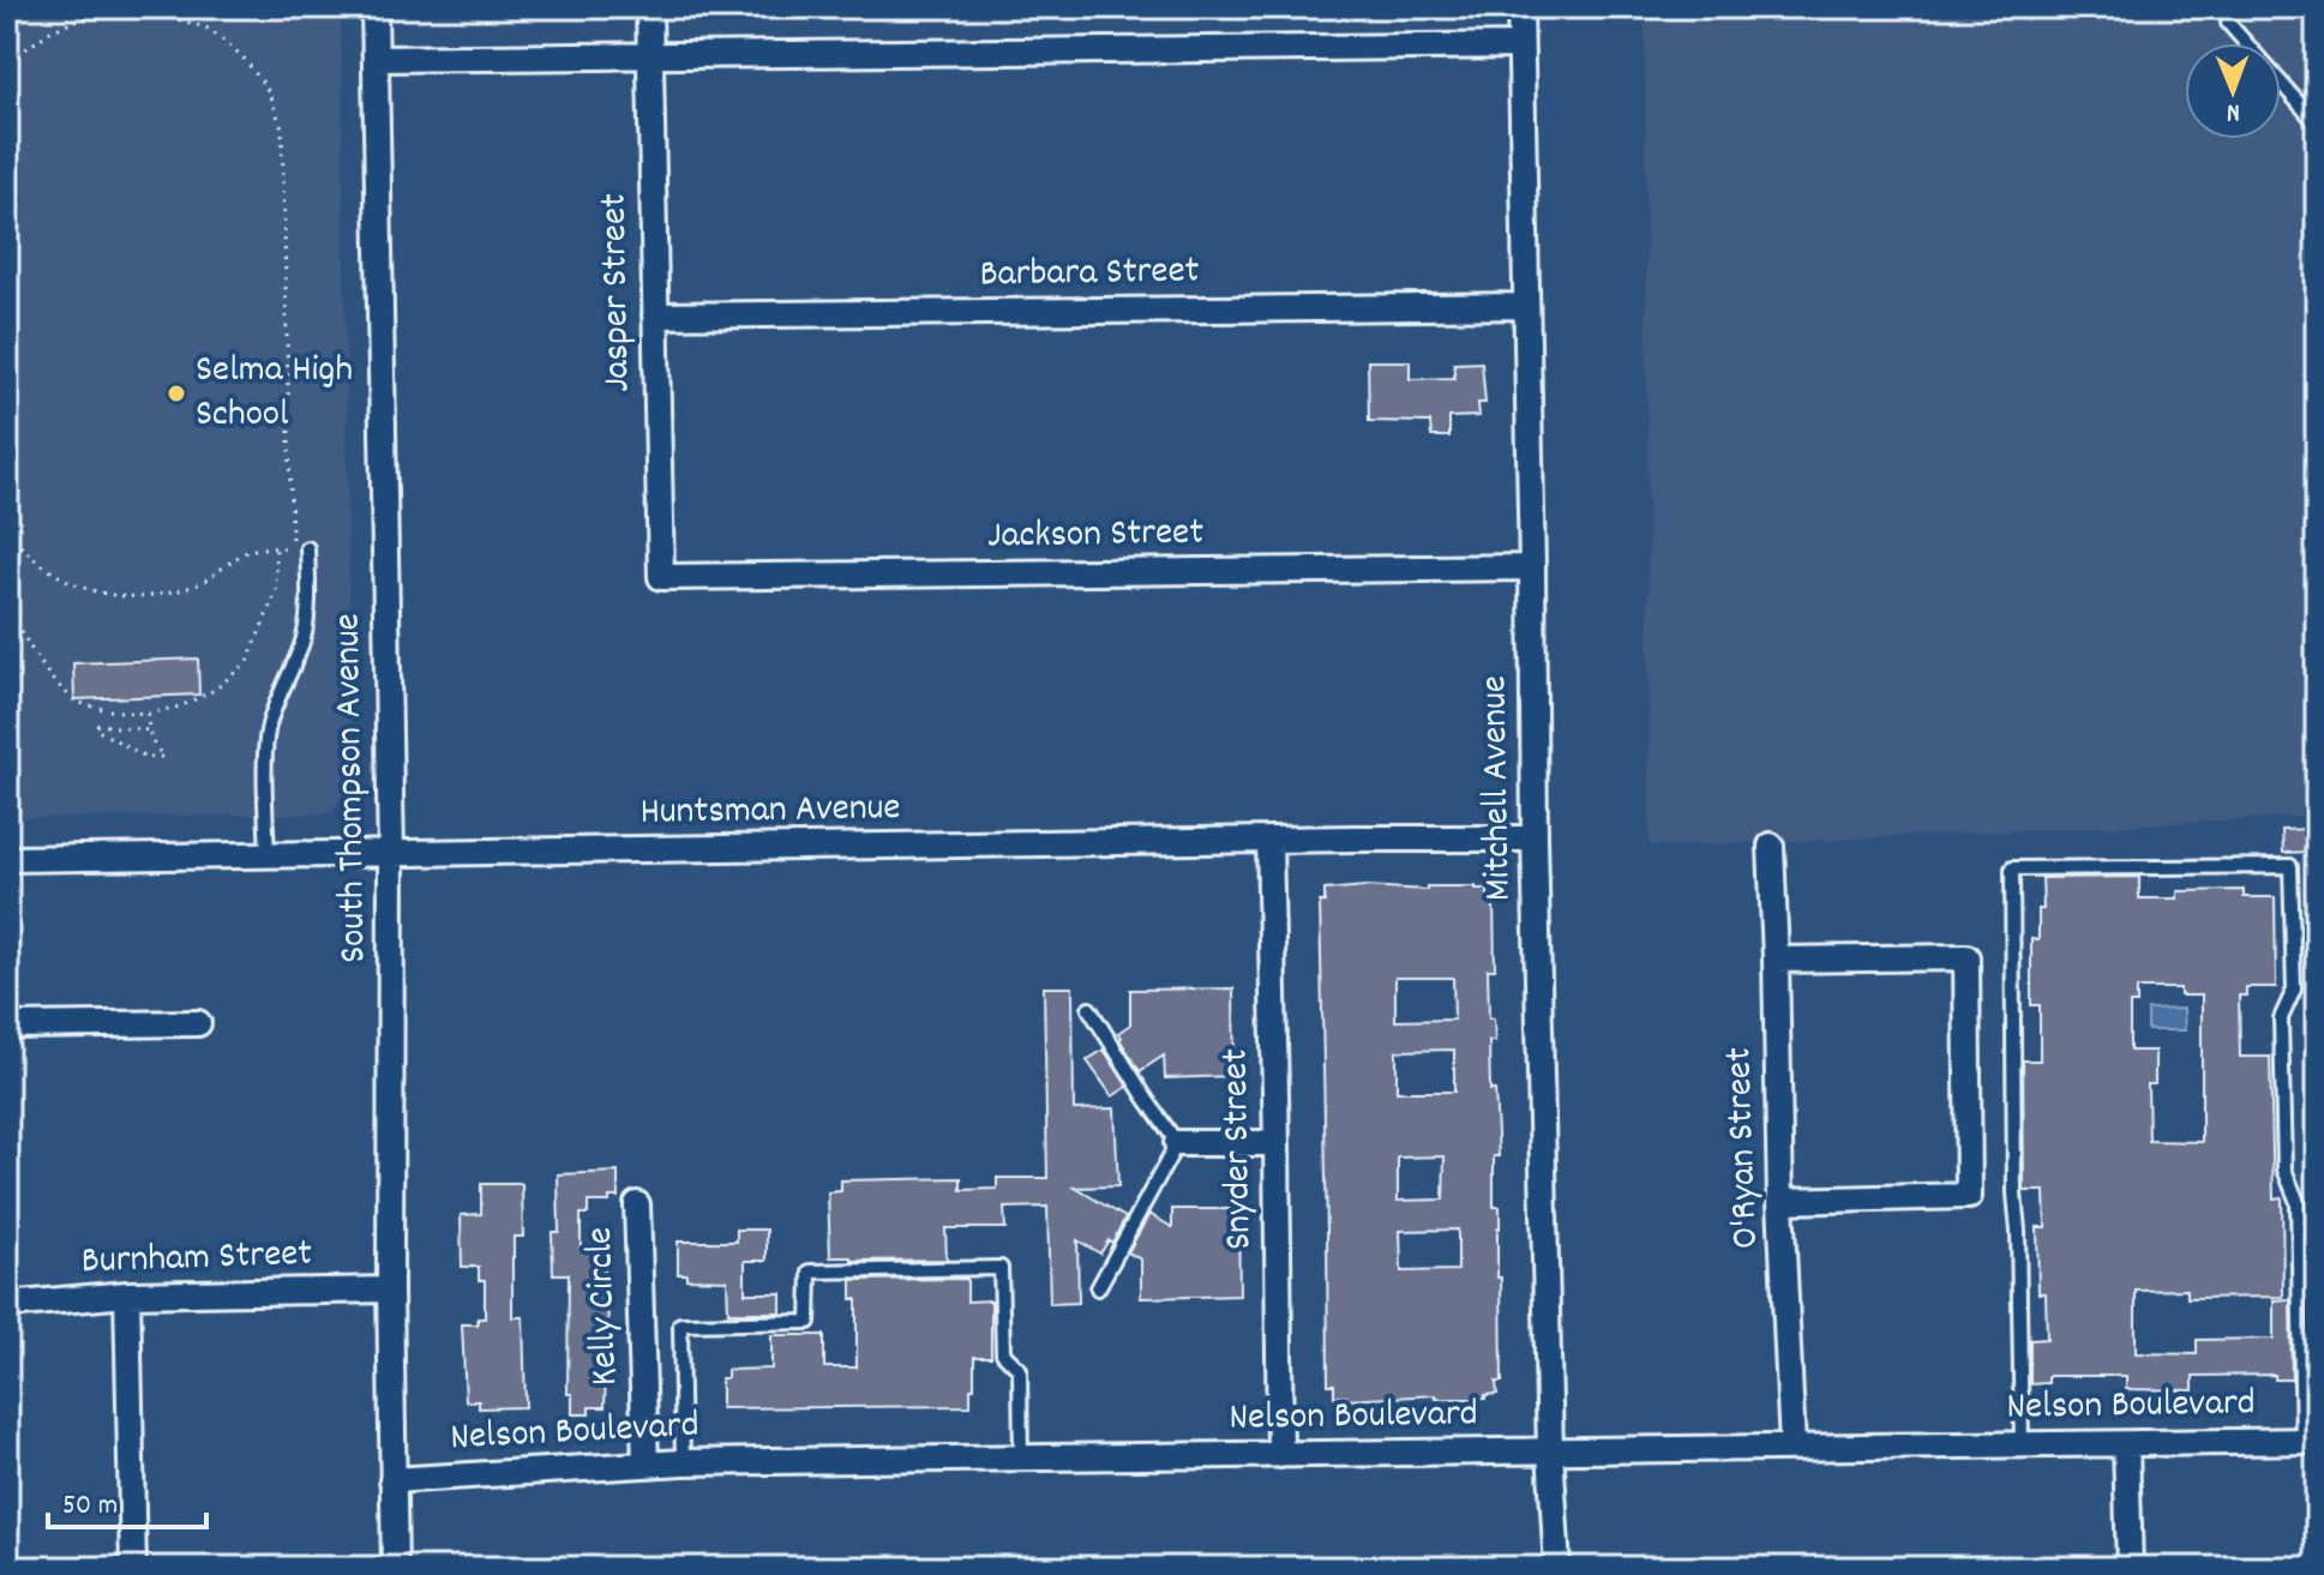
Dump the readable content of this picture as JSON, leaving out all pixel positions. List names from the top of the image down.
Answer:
{
  "streets": {
    "street": [
      "Barbara Street",
      "Jasper Street",
      "Jackson Street",
      "South Thompson Avenue",
      "Mitchell Avenue",
      "Huntsman Avenue",
      "O'Ryan Street",
      "Snyder Street",
      "Burnham Street",
      "Kelly Circle",
      "Nelson Boulevard"
    ]
  },
  "crossings": [
    ["Barbara Street", "Jasper Street"],
    ["Barbara Street", "Mitchell Avenue"],
    ["Jasper Street", "Jackson Street"],
    ["Jackson Street", "Mitchell Avenue"],
    ["South Thompson Avenue", "Huntsman Avenue"],
    ["South Thompson Avenue", "Burnham Street"],
    ["South Thompson Avenue", "Nelson Boulevard"],
    ["Mitchell Avenue", "Huntsman Avenue"],
    ["Mitchell Avenue", "Nelson Boulevard"],
    ["Huntsman Avenue", "Snyder Street"],
    ["O'Ryan Street", "Nelson Boulevard"],
    ["Snyder Street", "Nelson Boulevard"],
    ["Kelly Circle", "Nelson Boulevard"]
  ],
  "places": ["Selma High School"],
  "scale_bar": "50 m",
  "north": "bottom"
}
